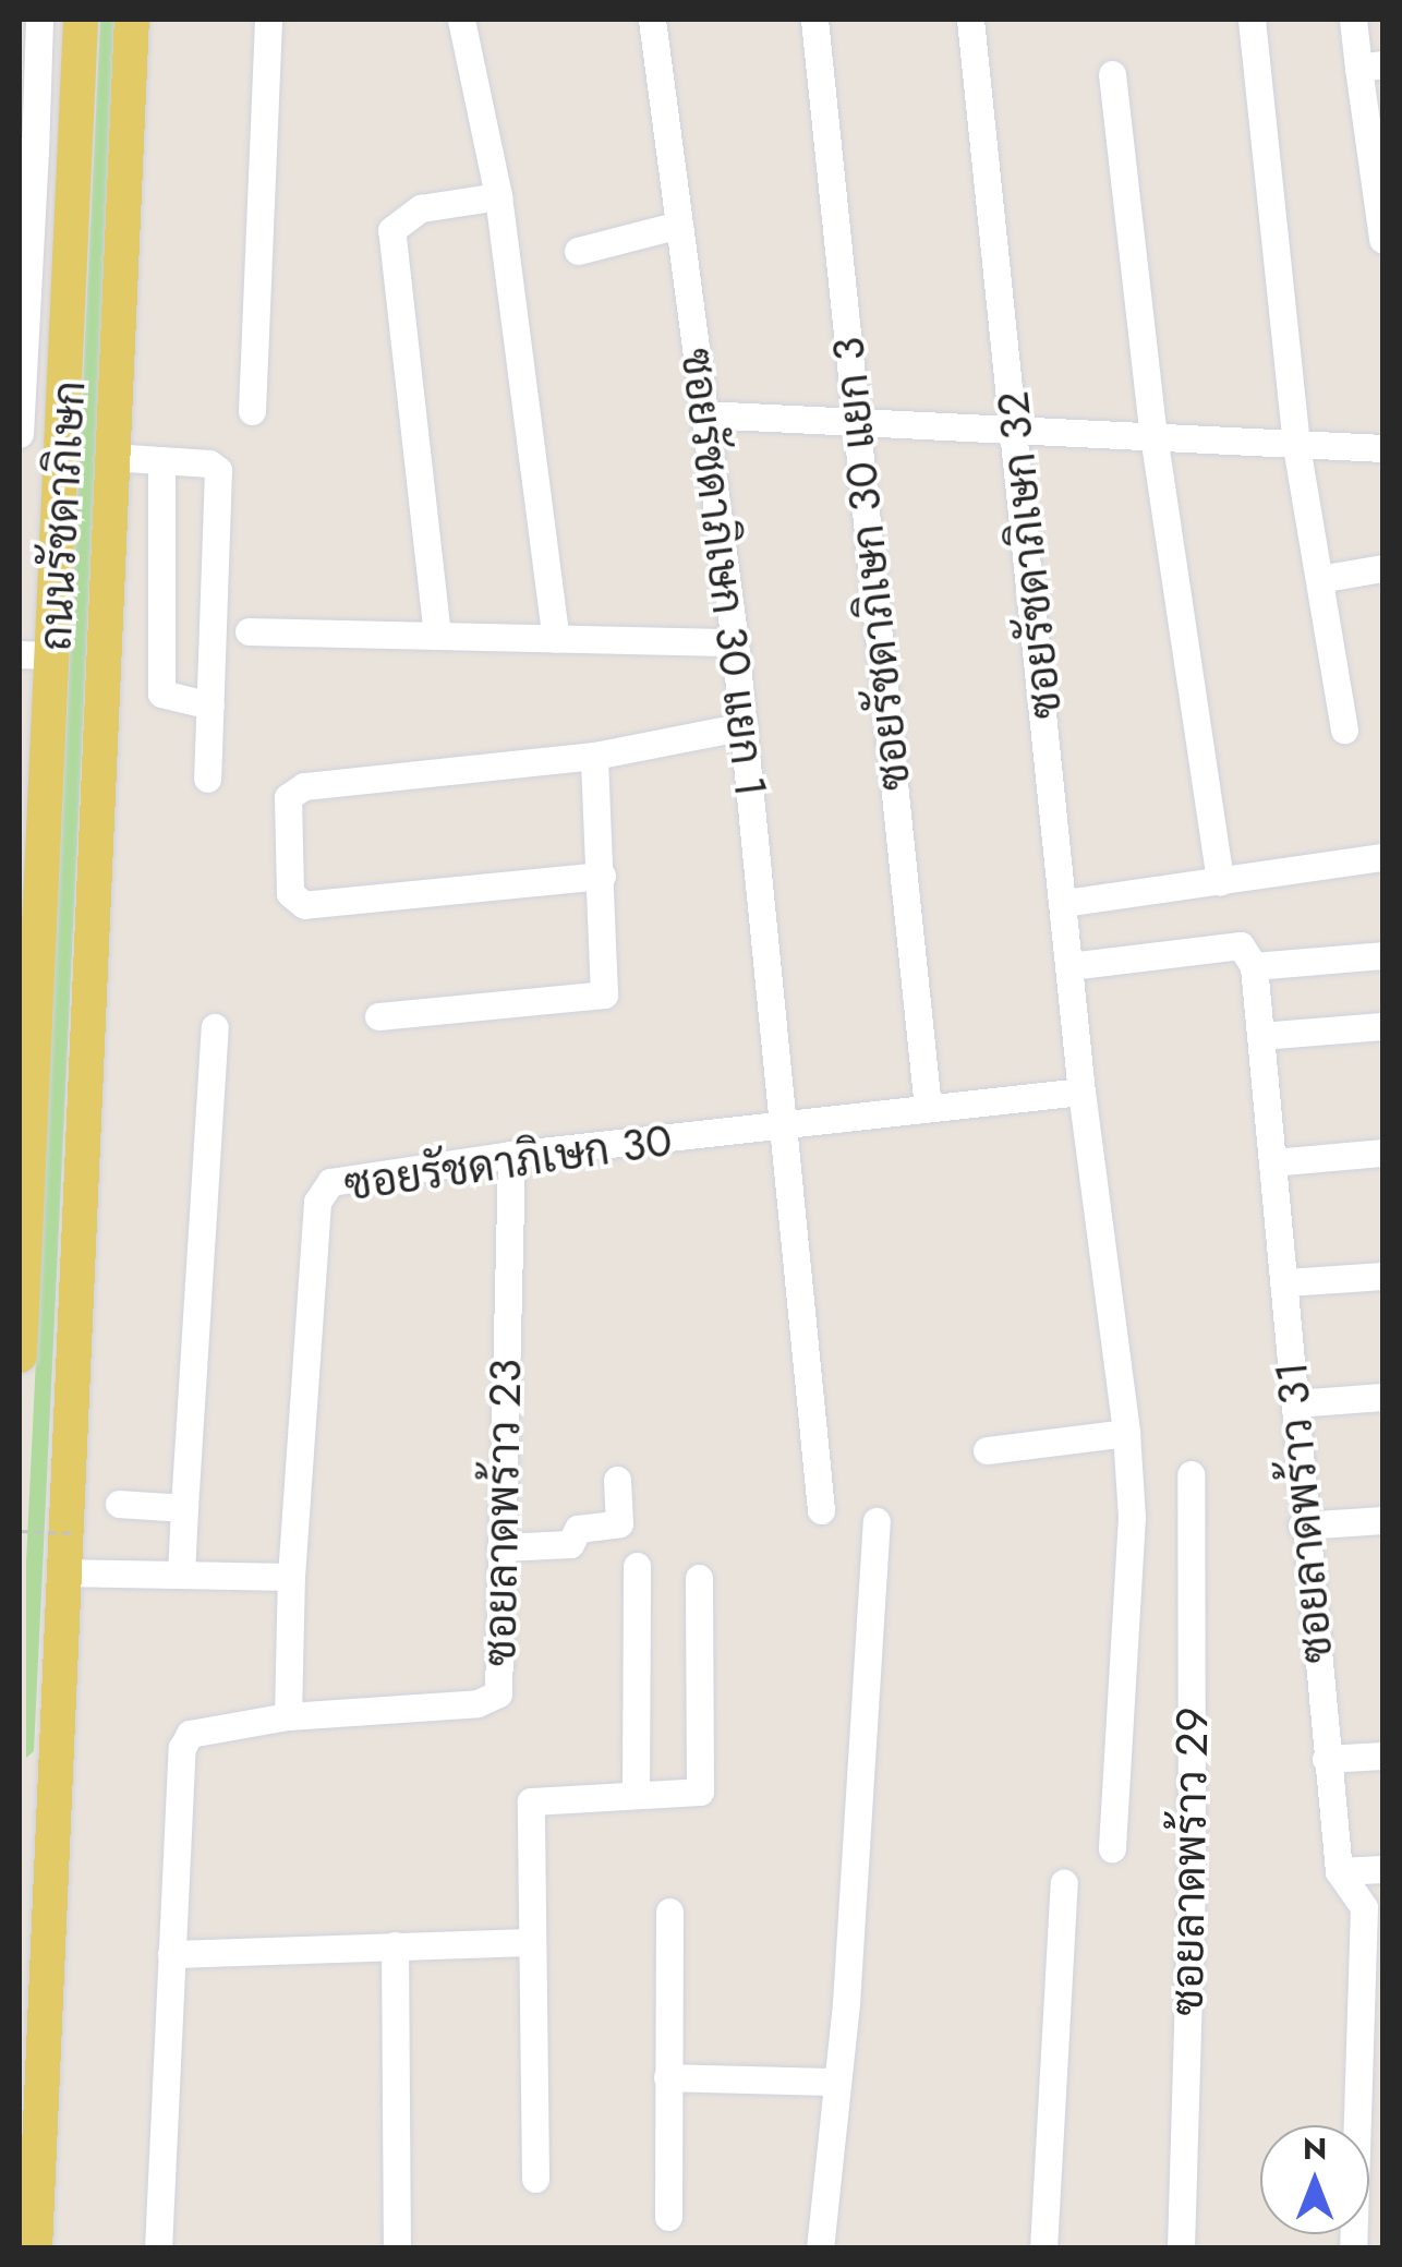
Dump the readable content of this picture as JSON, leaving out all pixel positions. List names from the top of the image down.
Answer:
{
  "streets": {
    "main road": ["ถนนรัชดาภิเษก"],
    "street": [
      "ซอยรัชดาภิเษก 32",
      "ซอยรัชดาภิเษก 30 แยก 3",
      "ซอยรัชดาภิเษก 30 แยก 1",
      "ซอยรัชดาภิเษก 30",
      "ซอยลาดพร้าว 23",
      "ซอยลาดพร้าว 31",
      "ซอยลาดพร้าว 29"
    ]
  },
  "crossings": [
    ["ซอยรัชดาภิเษก 32", "ซอยรัชดาภิเษก 30"],
    ["ซอยรัชดาภิเษก 30 แยก 3", "ซอยรัชดาภิเษก 30"],
    ["ซอยรัชดาภิเษก 30 แยก 1", "ซอยรัชดาภิเษก 30"],
    ["ซอยรัชดาภิเษก 30", "ซอยลาดพร้าว 23"]
  ],
  "north": "top"
}
